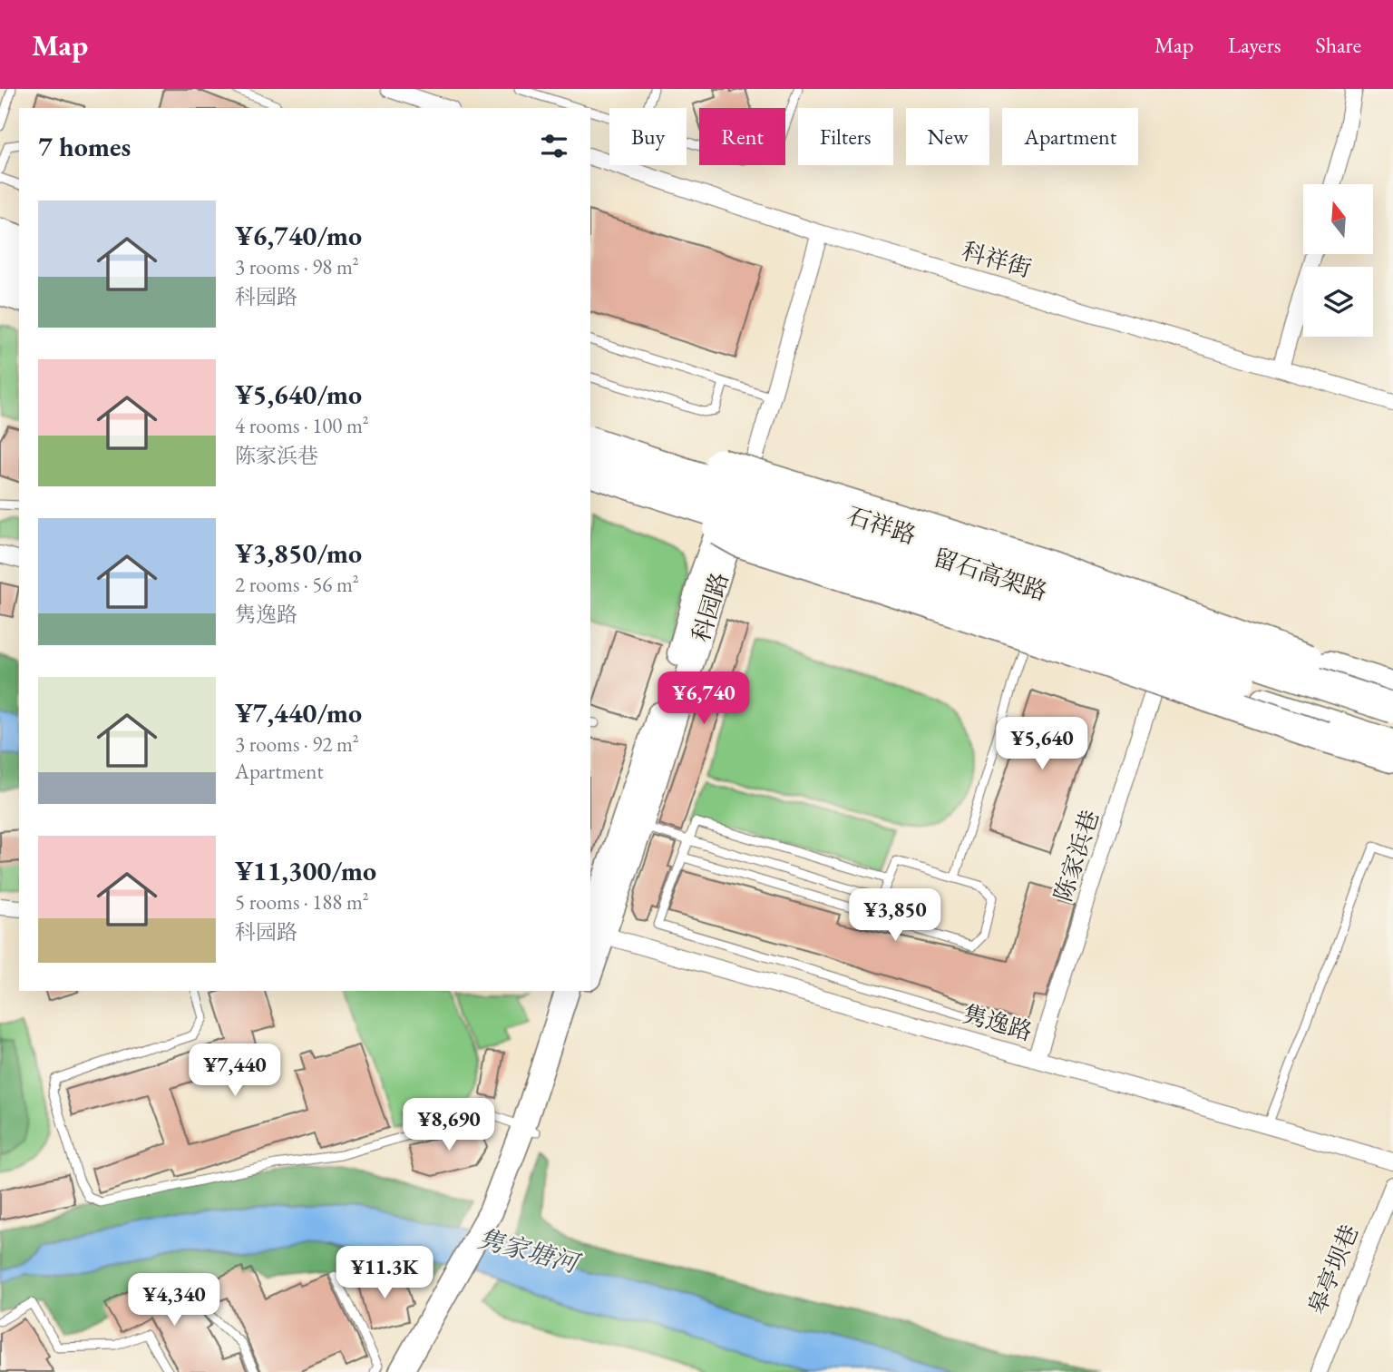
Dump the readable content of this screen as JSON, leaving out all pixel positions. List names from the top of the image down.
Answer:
{
  "streets": {
    "highway": ["留石高架路"],
    "main road": ["石祥路"],
    "street": [
      "科祥街",
      "科园路",
      "陈家浜巷",
      "隽逸路",
      "皋亭坝巷"
    ]
  },
  "crossings": [
    ["科祥街", "科园路"],
    ["石祥路", "科园路"],
    ["石祥路", "陈家浜巷"],
    ["科园路", "隽逸路"],
    ["陈家浜巷", "隽逸路"]
  ],
  "water": ["隽家塘河"],
  "north": "top",
  "page": {
    "header": "Map",
    "nav": ["Map", "Layers", "Share"],
    "chip": [
      "Buy",
      "Rent",
      "Filters",
      "New",
      "Apartment"
    ],
    "heading": "7 homes",
    "list": [
      {
        "name": "¥6,740/mo",
        "note": "3 rooms · 98 m² · 科园路"
      },
      {
        "name": "¥5,640/mo",
        "note": "4 rooms · 100 m² · 陈家浜巷"
      },
      {
        "name": "¥3,850/mo",
        "note": "2 rooms · 56 m² · 隽逸路"
      },
      {
        "name": "¥7,440/mo",
        "note": "3 rooms · 92 m² · Apartment"
      },
      {
        "name": "¥11,300/mo",
        "note": "5 rooms · 188 m² · 科园路"
      }
    ],
    "price": [
      "¥6,740",
      "¥5,640",
      "¥3,850",
      "¥7,440",
      "¥8,690",
      "¥11.3K",
      "¥4,340"
    ]
  }
}
